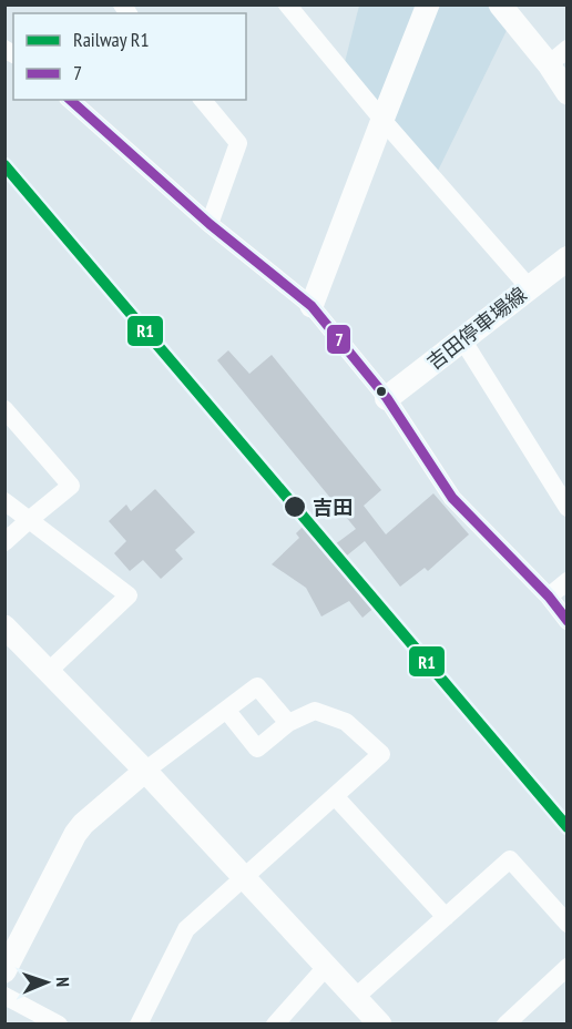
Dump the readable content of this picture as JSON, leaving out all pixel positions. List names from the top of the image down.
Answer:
{
  "streets": {
    "main road": ["吉田停車場線"]
  },
  "places": ["吉田"],
  "lines": ["transit line 7", "rail line R1"],
  "legend": ["Railway R1", "7"],
  "north": "right"
}
